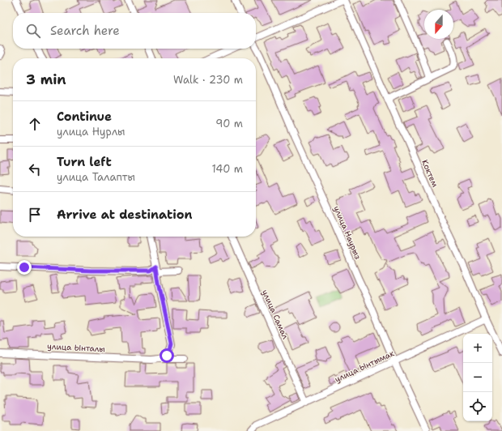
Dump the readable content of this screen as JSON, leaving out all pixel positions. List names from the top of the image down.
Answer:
{
  "streets": {
    "street": [
      "Коктем",
      "улица Наурыз",
      "улица Самал",
      "улица Ынталы",
      "улица Ынтымак"
    ]
  },
  "crossings": [
    ["Коктем", "улица Ынтымак"],
    ["улица Наурыз", "улица Ынтымак"],
    ["улица Самал", "улица Ынтымак"]
  ],
  "north": "bottom",
  "page": {
    "search": "Search here",
    "heading": ["3 min", "Walk · 230 m"],
    "list": [
      ["Continue", "улица Нурлы", "90 m"],
      ["Turn left", "улица Талапты", "140 m"],
      "Arrive at destination"
    ],
    "map_buttons": ["+", "−"]
  }
}
